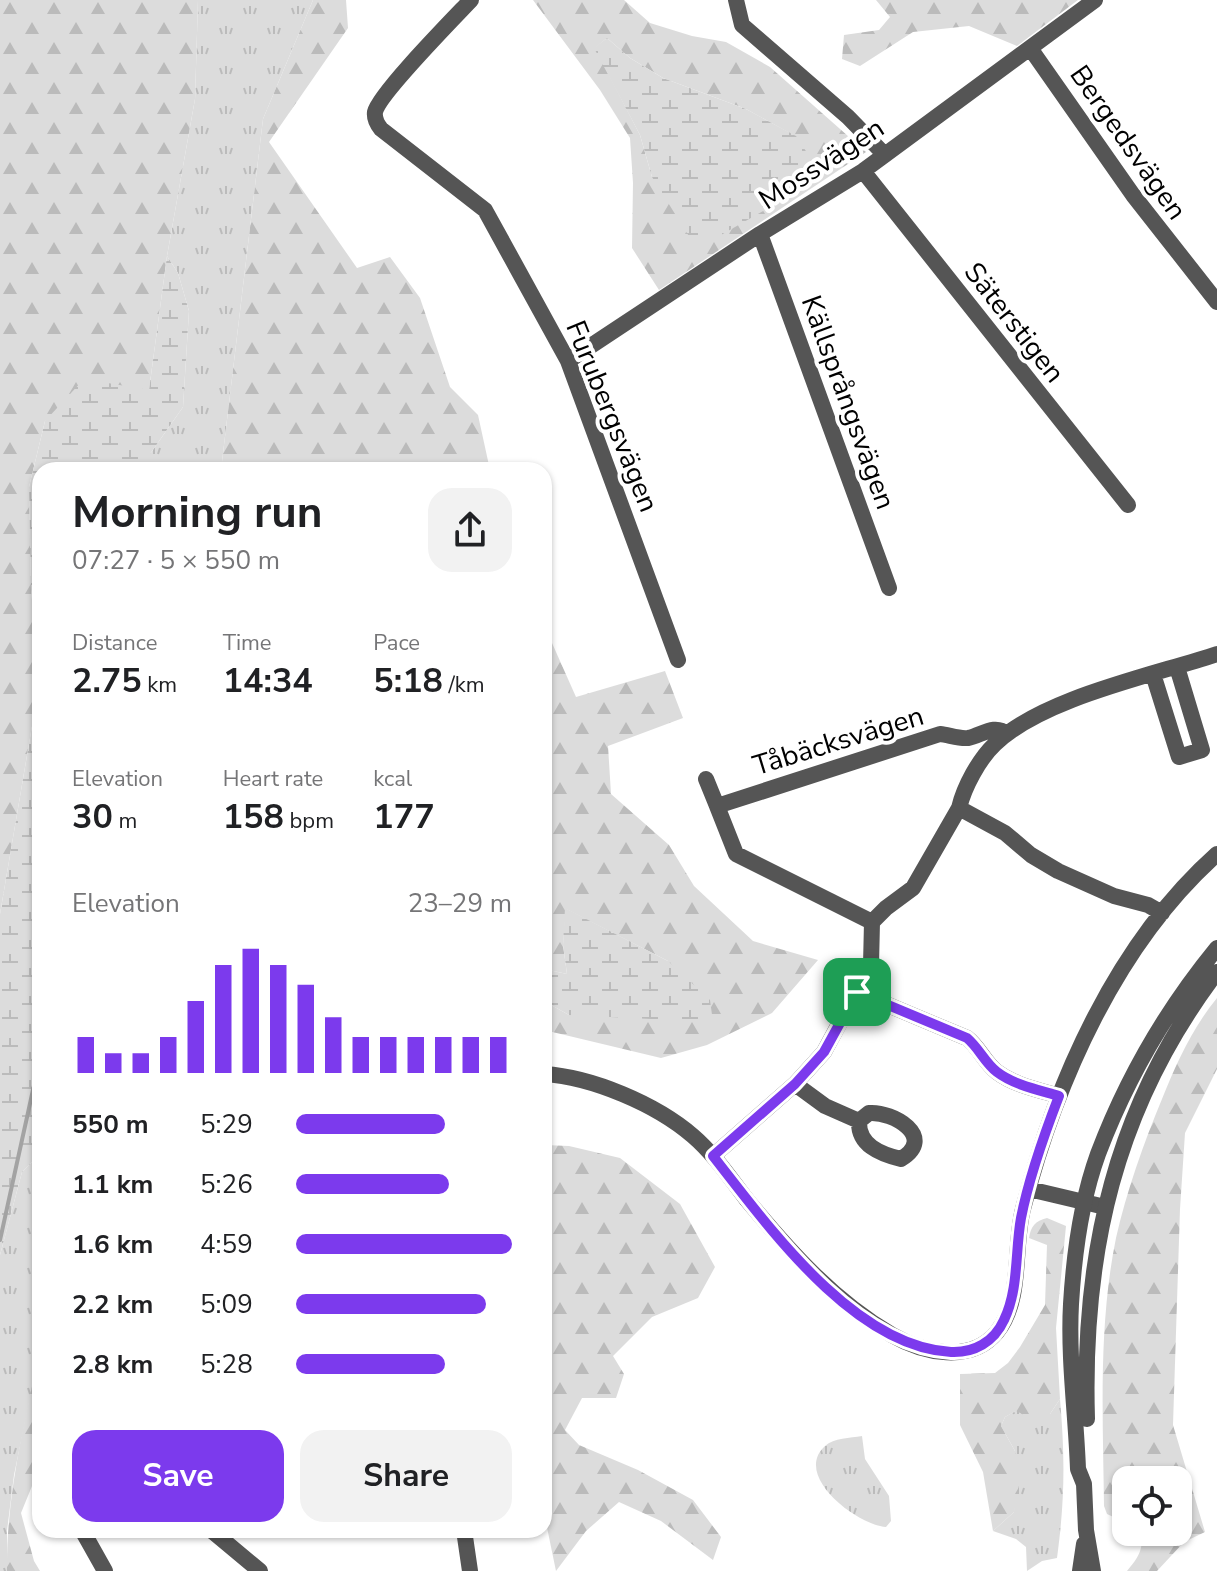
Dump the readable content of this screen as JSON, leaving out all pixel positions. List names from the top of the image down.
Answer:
{
  "streets": {
    "street": [
      "Bergedsvägen",
      "Mossvägen",
      "Säterstigen",
      "Källsprångsvägen",
      "Furubergsvägen",
      "Tåbäcksvägen"
    ]
  },
  "crossings": [
    ["Bergedsvägen", "Mossvägen"],
    ["Mossvägen", "Säterstigen"],
    ["Mossvägen", "Källsprångsvägen"],
    ["Mossvägen", "Furubergsvägen"]
  ],
  "page": {
    "heading": ["Morning run", "07:27 · 5 × 550 m"],
    "stats": [
      ["Distance", "2.75 km"],
      ["Time", "14:34"],
      ["Pace", "5:18 /km"],
      ["Elevation", "30 m"],
      ["Heart rate", "158 bpm"],
      ["kcal", "177"]
    ],
    "chart": ["Elevation", "23–29 m"],
    "list": [
      {
        "name": "550 m",
        "note": "5:29"
      },
      {
        "name": "1.1 km",
        "note": "5:26"
      },
      {
        "name": "1.6 km",
        "note": "4:59"
      },
      {
        "name": "2.2 km",
        "note": "5:09"
      },
      {
        "name": "2.8 km",
        "note": "5:28"
      }
    ],
    "buttons": ["Save", "Share"]
  }
}
